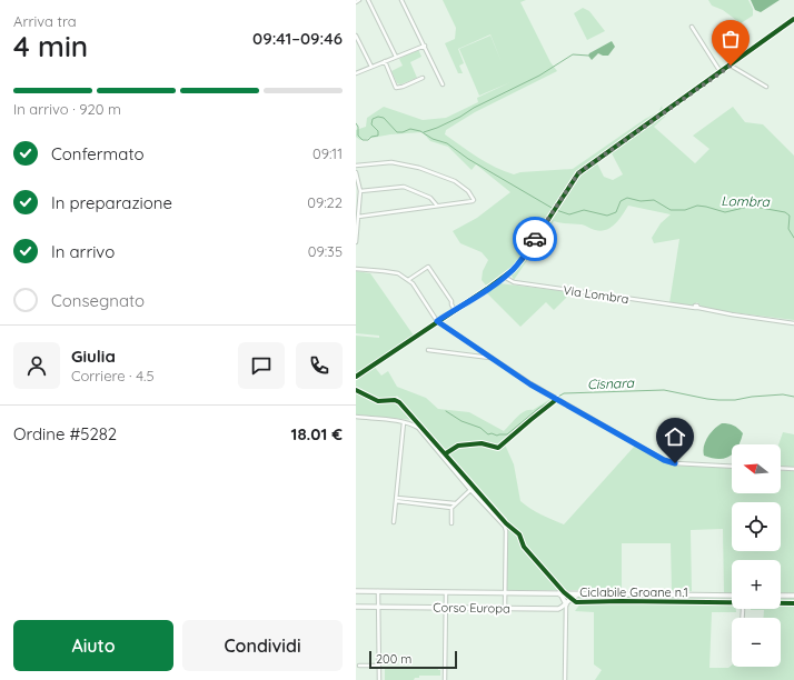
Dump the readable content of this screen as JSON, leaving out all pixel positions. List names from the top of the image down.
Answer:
{
  "streets": {
    "street": ["Via Lombra", "Corso Europa"],
    "cycle path": ["Ciclabile Groane n.1"]
  },
  "water": ["Lombra", "Cisnara"],
  "scale_bar": "200 m",
  "north": "left",
  "page": {
    "heading": ["4 min", "Arriva tra", "09:41–09:46"],
    "panel": [
      "Giulia",
      "Corriere · 4.5",
      "Ordine #5282",
      "18.01 €"
    ],
    "bar": "In arrivo · 920 m",
    "list": [
      ["Confermato", "09:11"],
      ["In preparazione", "09:22"],
      ["In arrivo", "09:35"],
      "Consegnato"
    ],
    "map_buttons": ["+", "−"],
    "buttons": ["Aiuto", "Condividi"],
    "scale": "200 m"
  }
}
